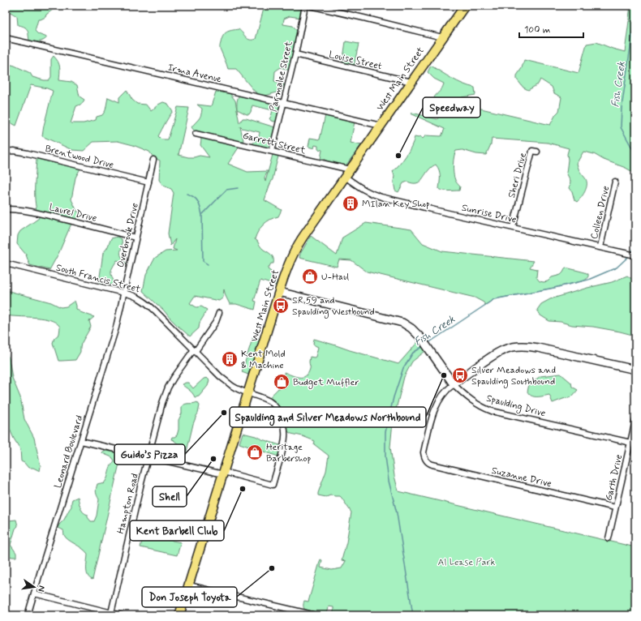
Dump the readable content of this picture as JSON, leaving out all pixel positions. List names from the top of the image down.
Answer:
{
  "streets": {
    "main road": ["West Main Street"],
    "street": [
      "Louise Street",
      "Irma Avenue",
      "Parmalee Street",
      "Garrett Street",
      "Brentwood Drive",
      "Sheri Drive",
      "Laurel Drive",
      "Colleen Drive",
      "Sunrise Drive",
      "Overbrook Drive",
      "South Francis Street",
      "Spaulding Drive",
      "Leonard Boulevard",
      "Suzanne Drive",
      "Garth Drive",
      "Hampton Road"
    ]
  },
  "crossings": [
    ["Louise Street", "Parmalee Street"],
    ["Louise Street", "West Main Street"],
    ["Irma Avenue", "Parmalee Street"],
    ["Irma Avenue", "West Main Street"],
    ["Parmalee Street", "Garrett Street"],
    ["West Main Street", "Garrett Street"],
    ["West Main Street", "Sunrise Drive"],
    ["West Main Street", "South Francis Street"],
    ["West Main Street", "Spaulding Drive"],
    ["Garrett Street", "Sunrise Drive"],
    ["Brentwood Drive", "Overbrook Drive"],
    ["Sheri Drive", "Sunrise Drive"],
    ["Laurel Drive", "Overbrook Drive"],
    ["Colleen Drive", "Sunrise Drive"],
    ["Overbrook Drive", "South Francis Street"],
    ["Overbrook Drive", "Leonard Boulevard"],
    ["South Francis Street", "Leonard Boulevard"],
    ["South Francis Street", "Hampton Road"],
    ["Spaulding Drive", "Suzanne Drive"],
    ["Spaulding Drive", "Garth Drive"],
    ["Suzanne Drive", "Garth Drive"]
  ],
  "water": ["Fish Creek"],
  "parks": ["Al Lease Park"],
  "places": {
    "other": [
      "Speedway",
      "Spaulding and Silver Meadows Northbound",
      "Guido’s Pizza",
      "Shell",
      "Kent Barbell Club",
      "Don Joseph Toyota"
    ],
    "building": ["MIlan Key Shop", "Kent Mold & Machine"],
    "shop": ["U-Haul", "Budget Muffler", "Heritage Barbershop"],
    "bus stop": ["SR 59 and Spaulding Westbound", "Silver Meadows and Spaulding Southbound"]
  },
  "scale_bar": "100 m",
  "north": "right"
}
